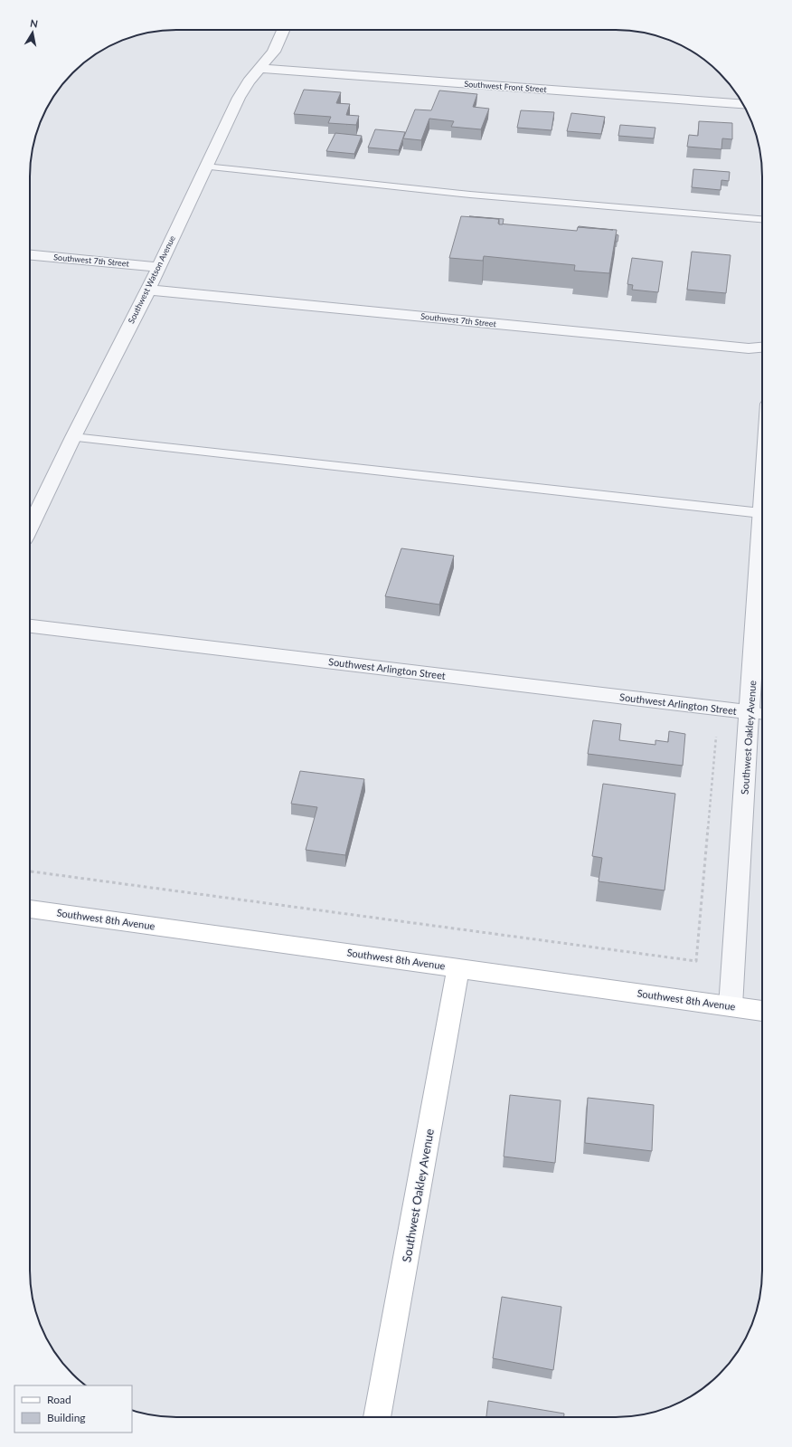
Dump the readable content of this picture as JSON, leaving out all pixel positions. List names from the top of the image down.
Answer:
{
  "streets": {
    "street": [
      "Southwest Front Street",
      "Southwest 7th Street",
      "Southwest Watson Avenue",
      "Southwest Arlington Street",
      "Southwest Oakley Avenue",
      "Southwest 8th Avenue"
    ]
  },
  "crossings": [
    ["Southwest Front Street", "Southwest Watson Avenue"],
    ["Southwest 7th Street", "Southwest Watson Avenue"],
    ["Southwest Arlington Street", "Southwest Oakley Avenue"],
    ["Southwest Oakley Avenue", "Southwest 8th Avenue"]
  ],
  "legend": ["Road", "Building"],
  "north": "top"
}
